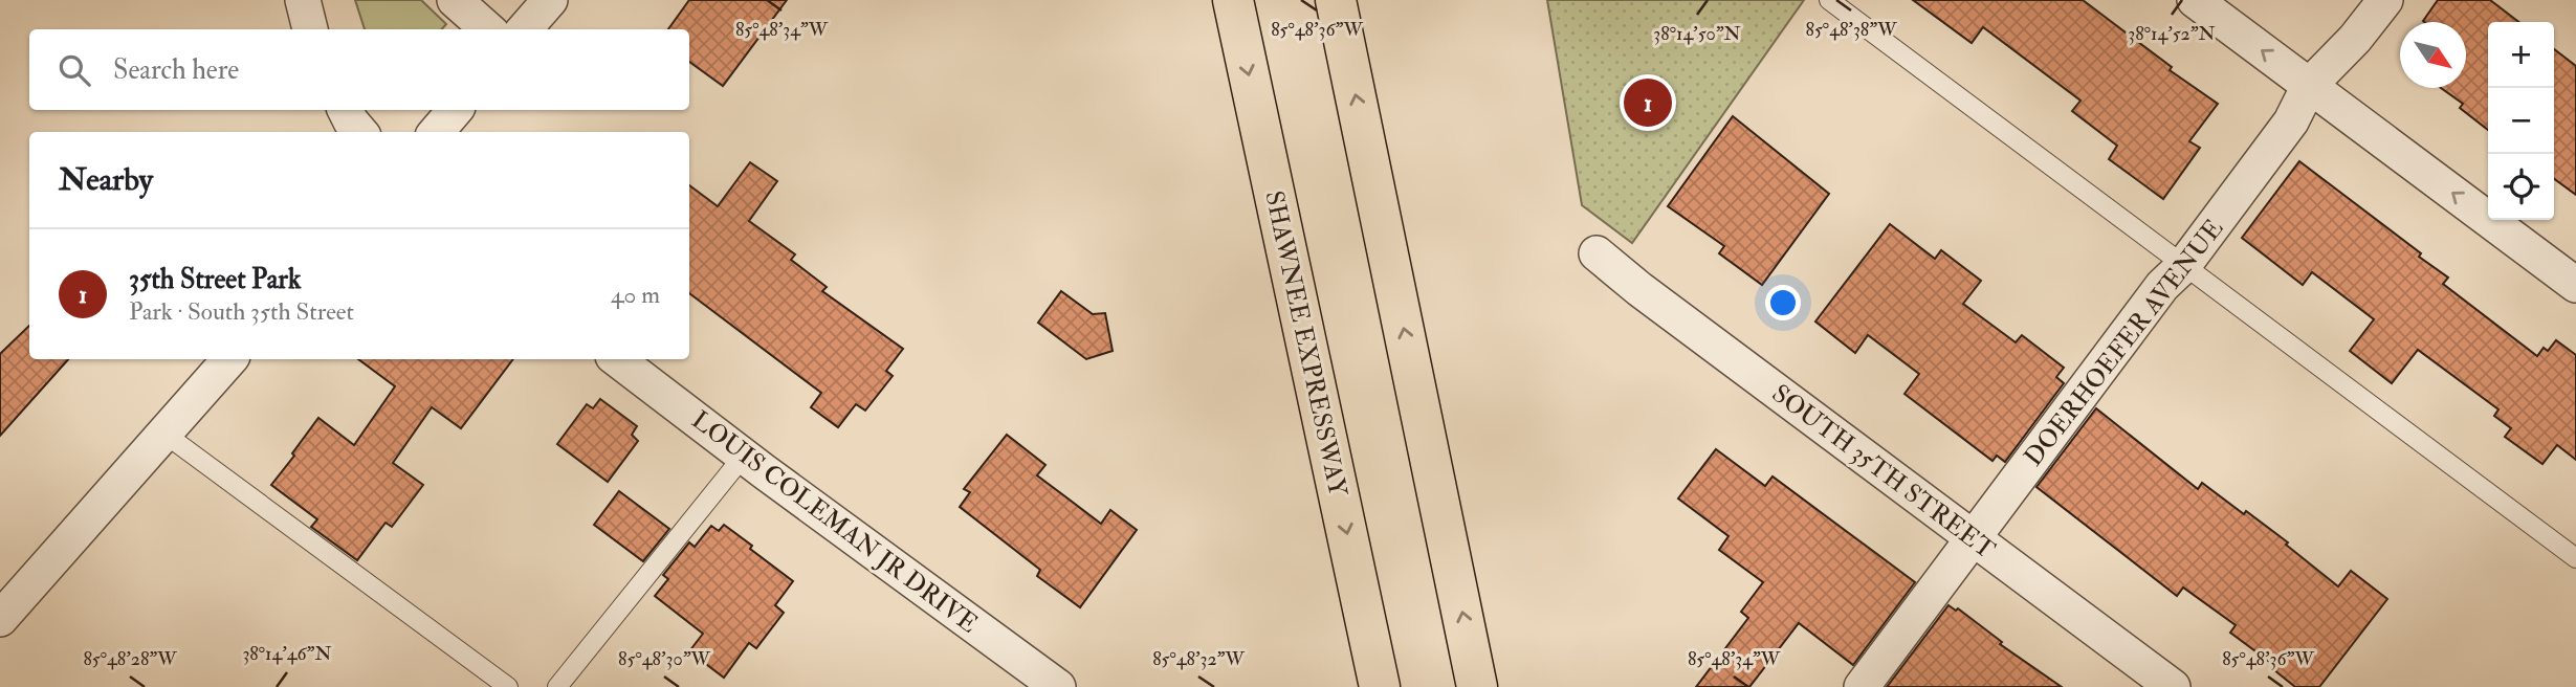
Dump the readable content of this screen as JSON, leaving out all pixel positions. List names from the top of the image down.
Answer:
{
  "streets": {
    "highway": ["SHAWNEE EXPRESSWAY"],
    "street": ["DOERHOEFER AVENUE", "SOUTH 35TH STREET", "LOUIS COLEMAN JR DRIVE"]
  },
  "crossings": [
    ["DOERHOEFER AVENUE", "SOUTH 35TH STREET"]
  ],
  "north": "bottom right",
  "page": {
    "map_buttons": ["+", "−"],
    "search": "Search here",
    "pins": "1",
    "heading": "Nearby",
    "list": [
      {
        "mark": "1",
        "name": "35th Street Park",
        "note": "Park · South 35th Street",
        "value": "40 m"
      }
    ]
  },
  "coordinates": [
    "85°48'34\"W",
    "85°48'36\"W",
    "85°48'38\"W",
    "38°14'50\"N",
    "38°14'52\"N",
    "38°14'46\"N",
    "85°48'28\"W",
    "85°48'30\"W",
    "85°48'32\"W"
  ]
}
